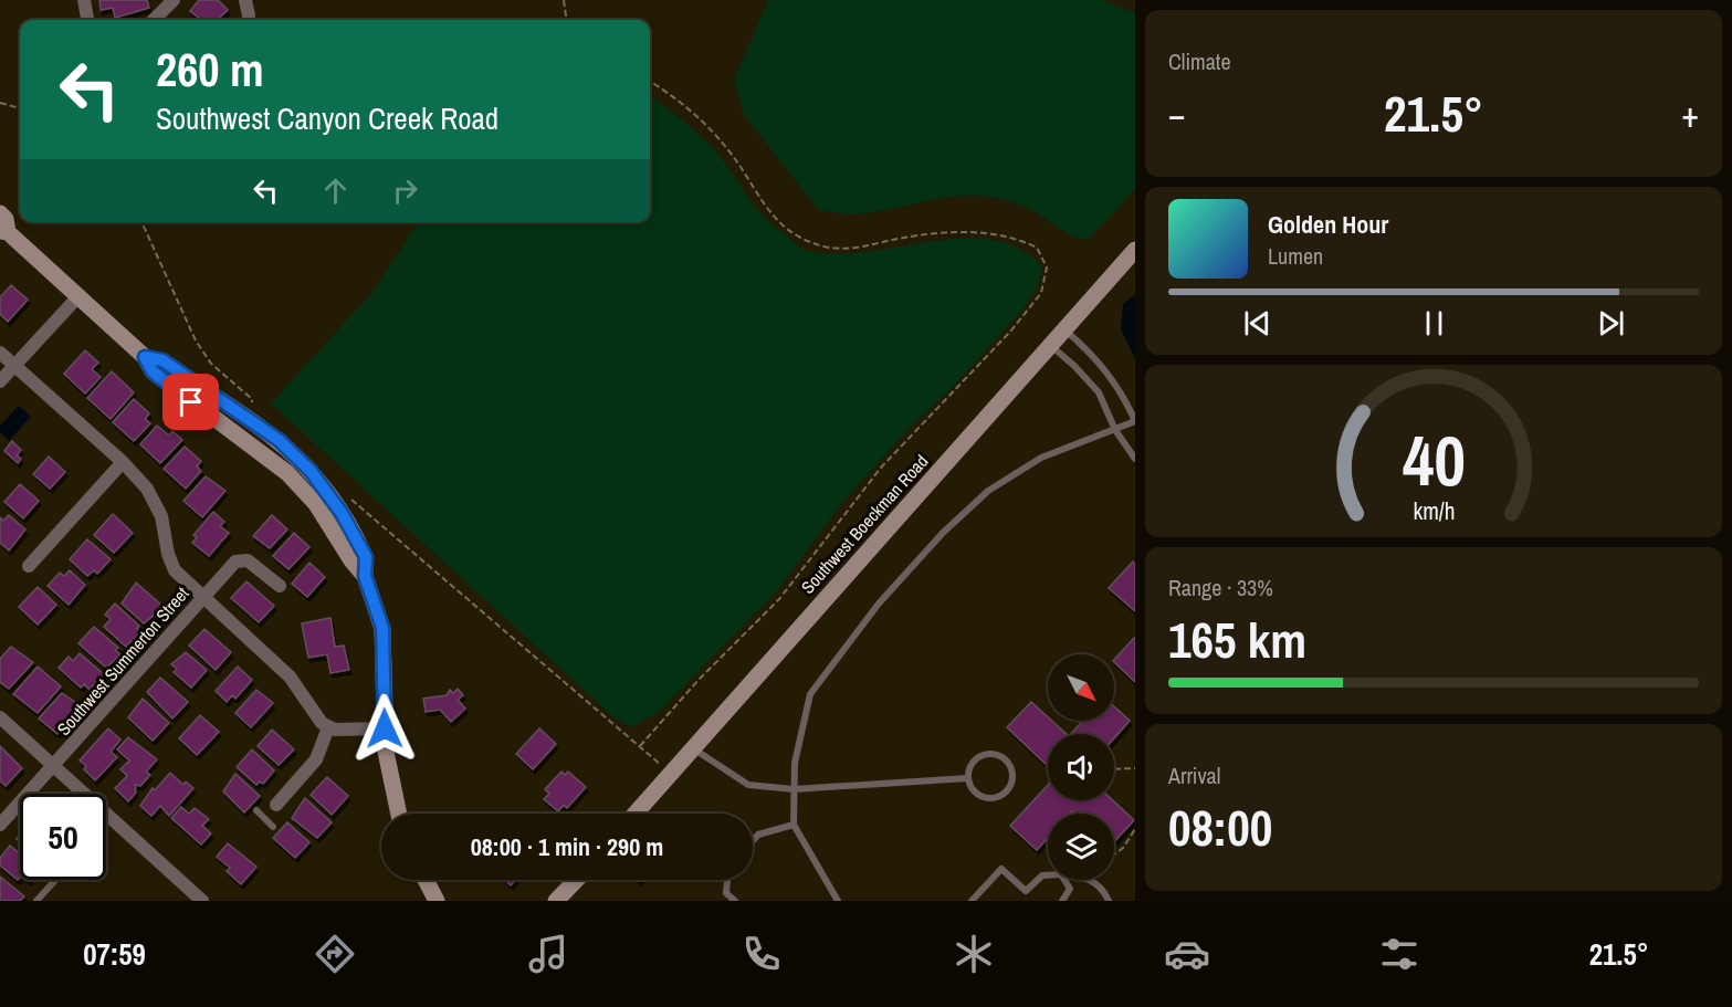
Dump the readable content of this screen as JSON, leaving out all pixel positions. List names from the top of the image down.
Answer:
{
  "streets": {
    "main road": ["Southwest Boeckman Road"],
    "street": ["Southwest Summerton Street"]
  },
  "north": "bottom right",
  "page": {
    "tile": [
      "Climate",
      ["Range · 33%", "165 km"],
      ["Arrival", "08:00"]
    ],
    "turn": ["260 m", "Southwest Canyon Creek Road"],
    "heat": ["−", "21.5°", "+"],
    "song": ["Golden Hour", "Lumen"],
    "limit": "50",
    "trip": "08:00 · 1 min · 290 m",
    "tabs": ["07:59", "21.5°"],
    "gauge": ["40", "km/h"]
  }
}
